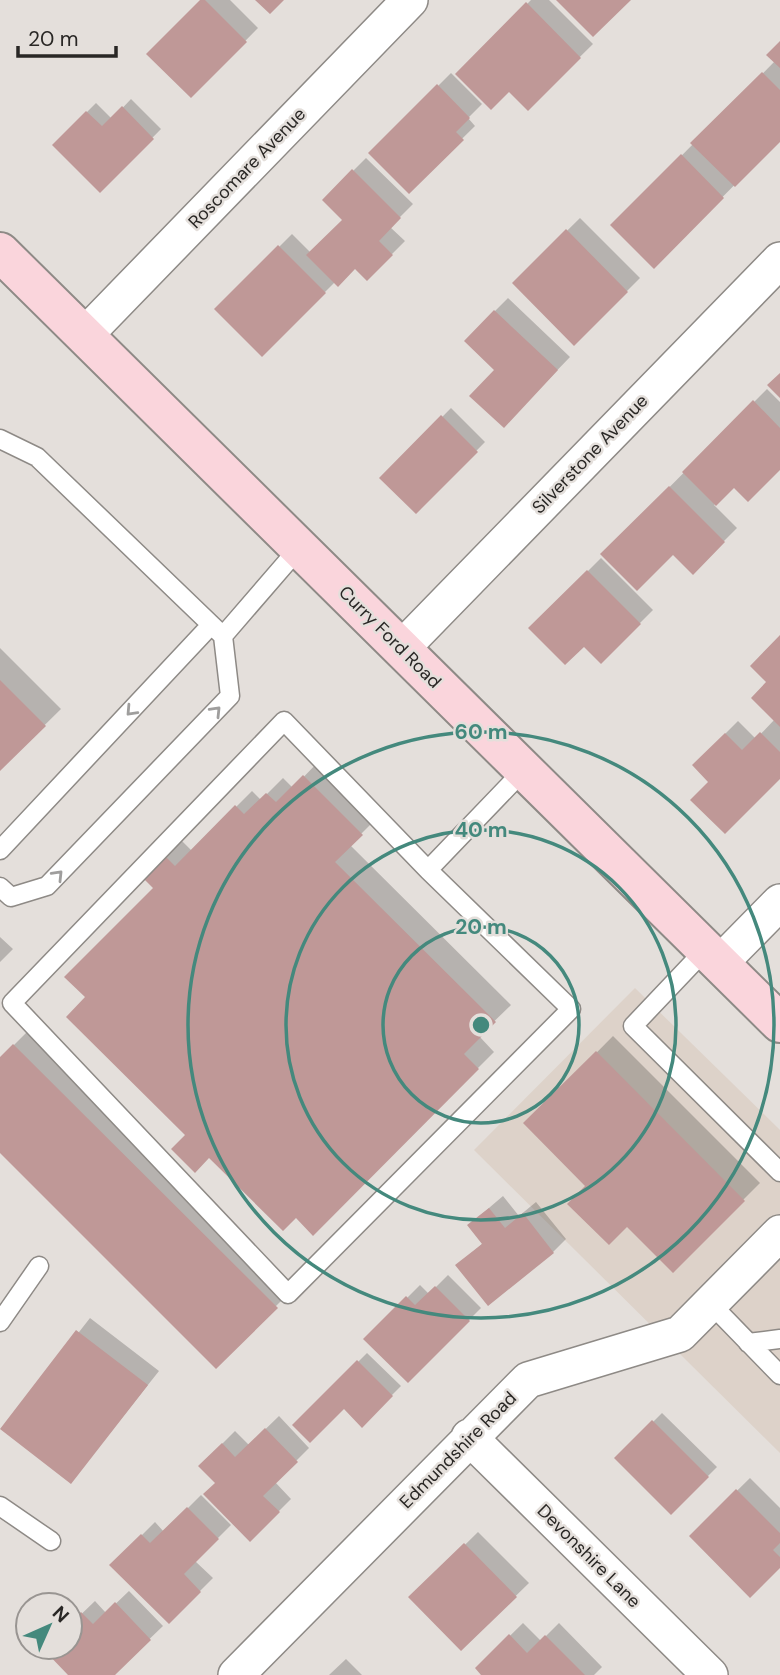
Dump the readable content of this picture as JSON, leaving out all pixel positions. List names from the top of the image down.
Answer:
{
  "streets": {
    "street": [
      "Roscomare Avenue",
      "Silverstone Avenue",
      "Curry Ford Road",
      "Edmundshire Road",
      "Devonshire Lane"
    ]
  },
  "crossings": [
    ["Roscomare Avenue", "Curry Ford Road"],
    ["Silverstone Avenue", "Curry Ford Road"],
    ["Edmundshire Road", "Devonshire Lane"]
  ],
  "scale_bar": "20 m",
  "north": "top right",
  "rings": ["60 m", "40 m", "20 m"]
}
